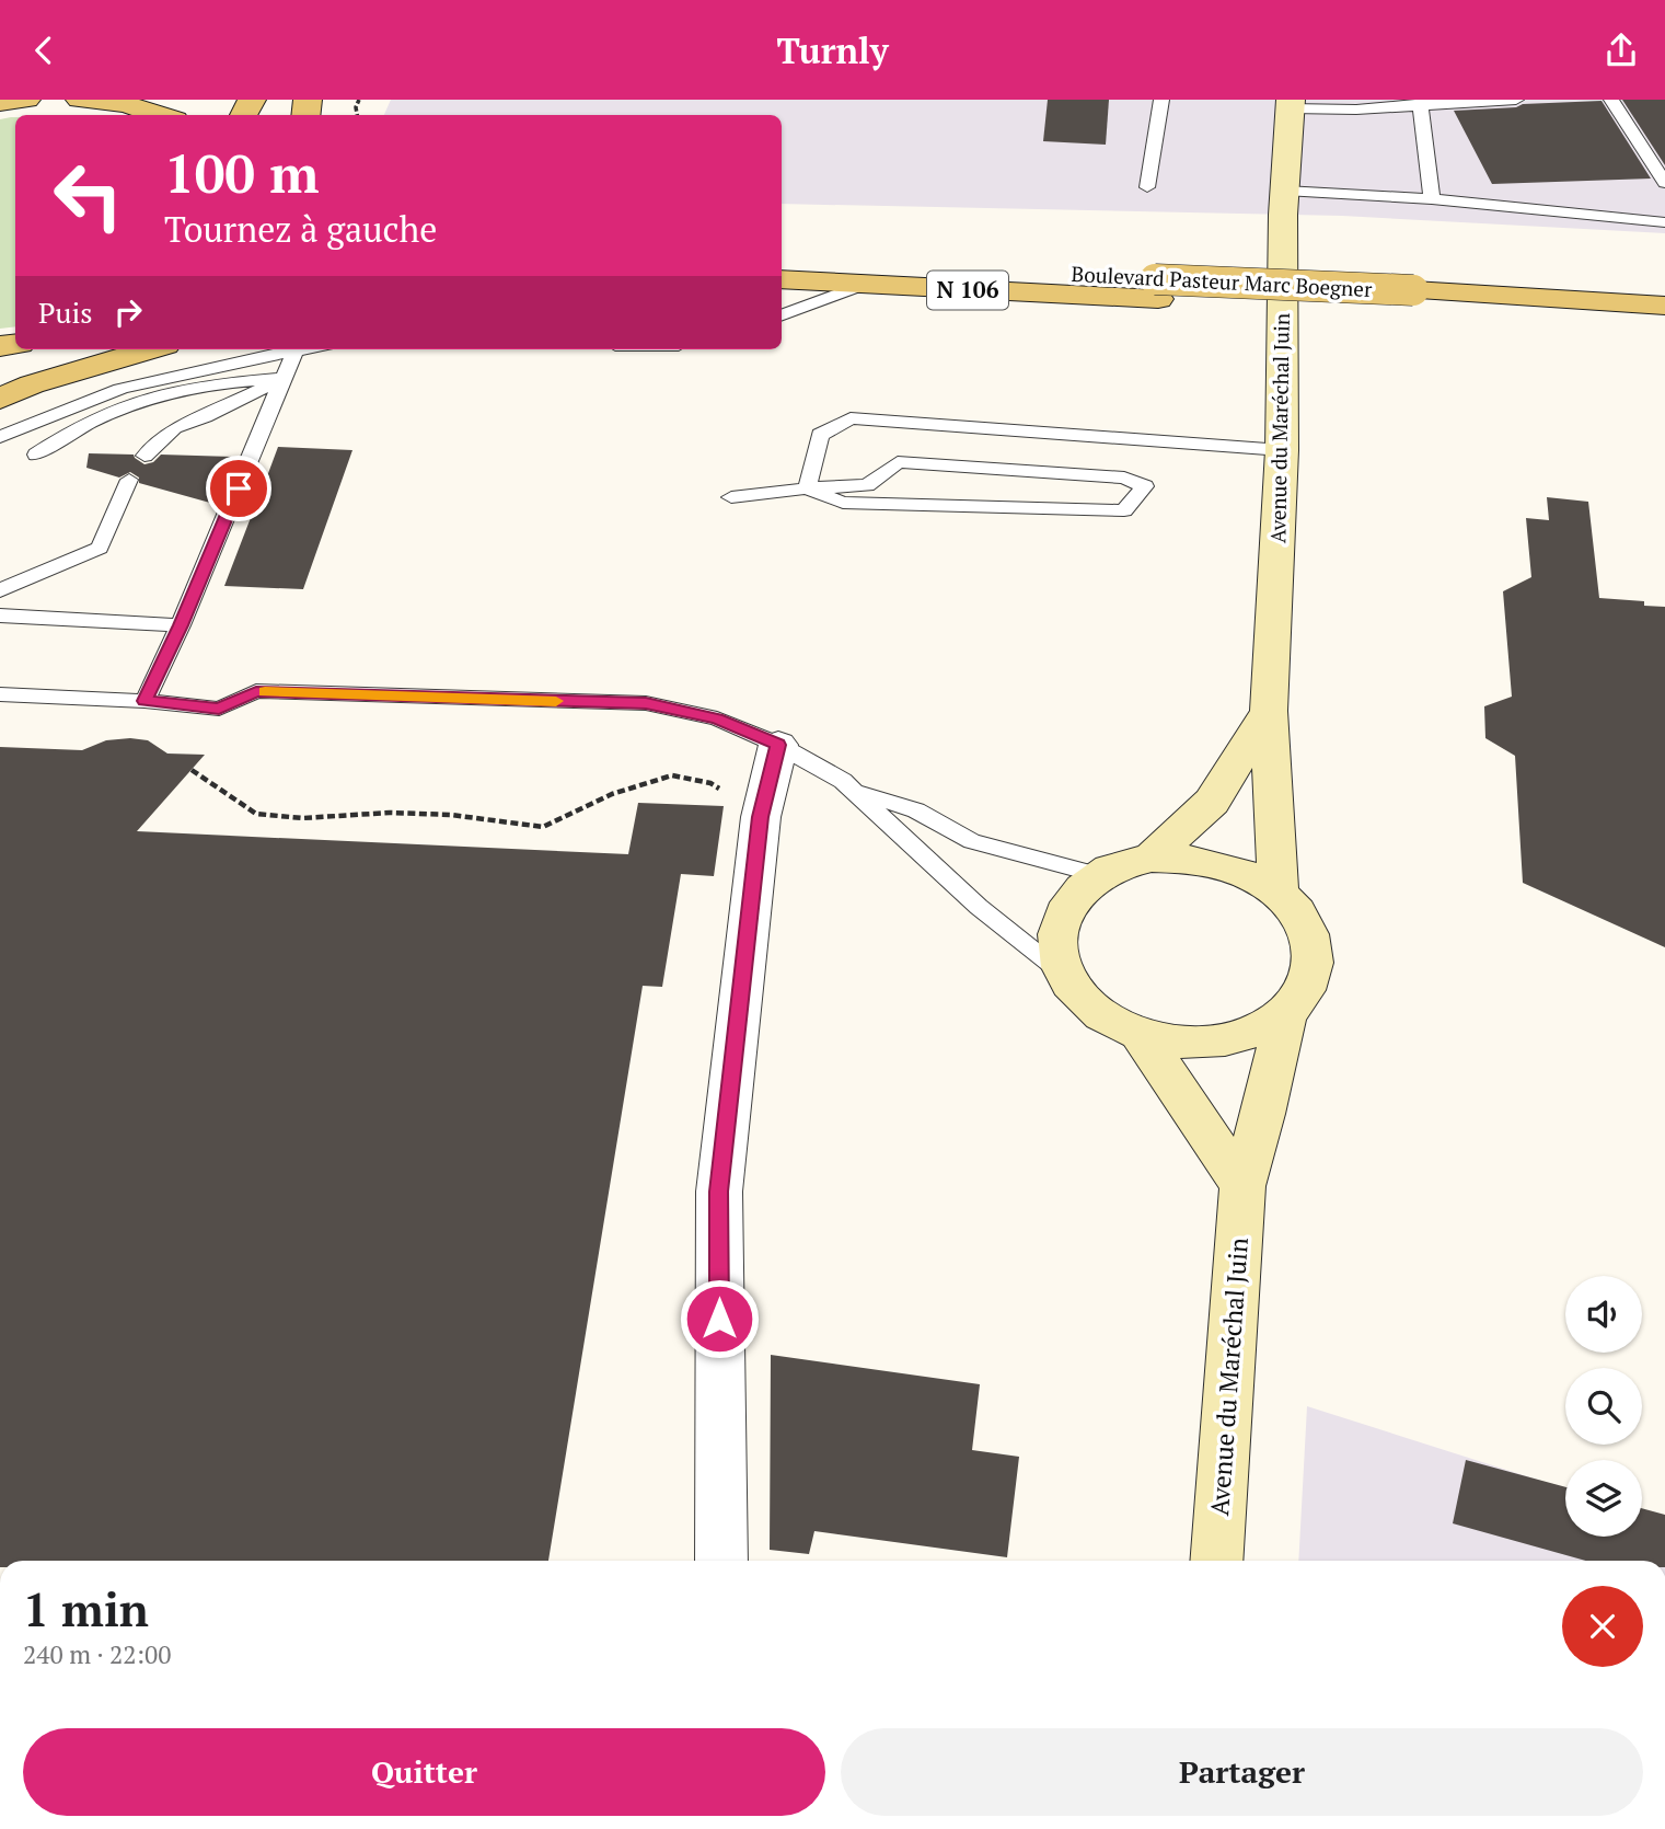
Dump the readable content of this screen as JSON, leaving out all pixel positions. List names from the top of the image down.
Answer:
{
  "streets": {
    "main road": ["Boulevard Pasteur Marc Boegner", "N 106"],
    "street": ["Avenue du Maréchal Juin"]
  },
  "page": {
    "header": "Turnly",
    "turn": ["100 m", "Tournez à gauche"],
    "then": "Puis",
    "heading": ["1 min", "240 m · 22:00"],
    "buttons": ["Quitter", "Partager"]
  }
}
